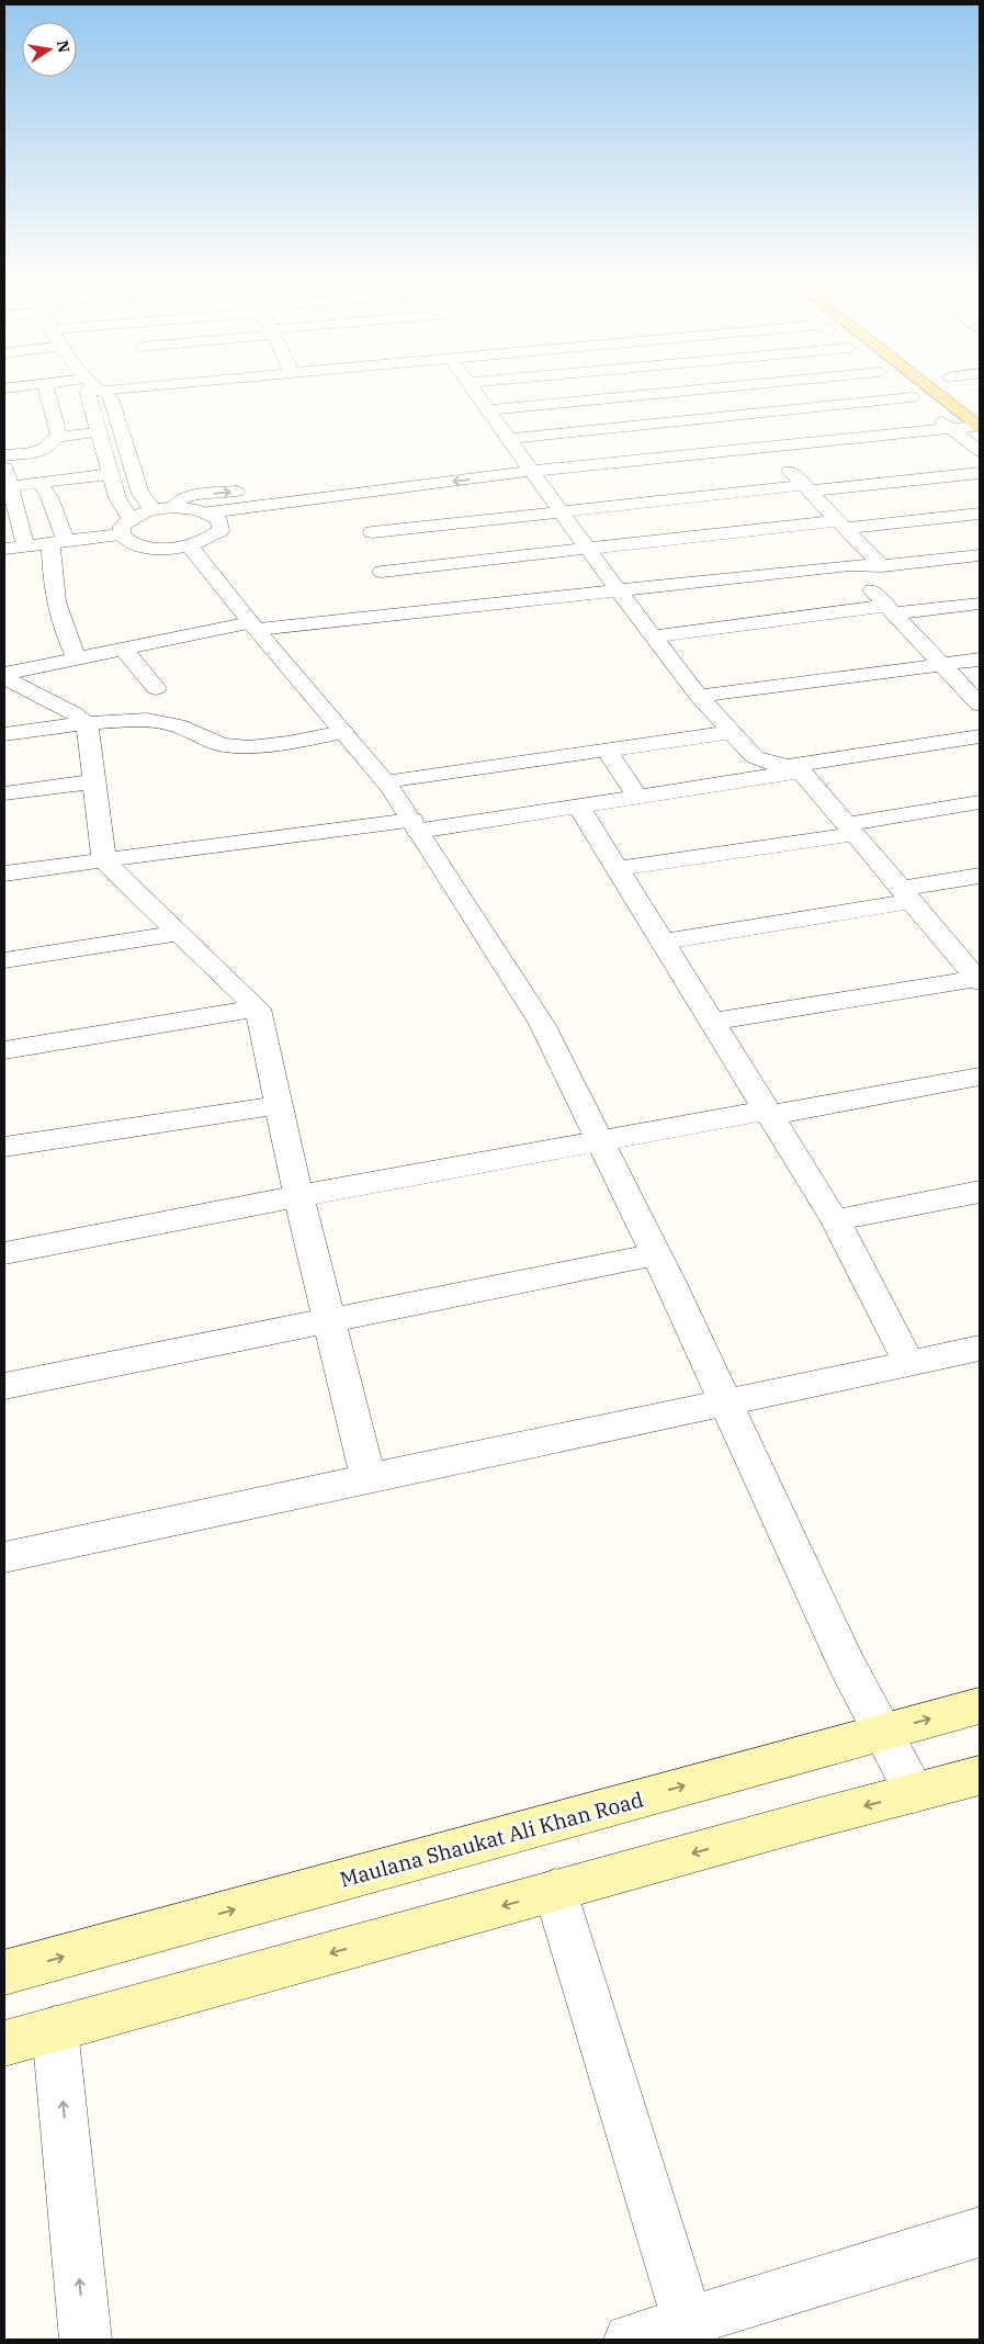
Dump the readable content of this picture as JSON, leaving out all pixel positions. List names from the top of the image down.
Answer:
{
  "streets": {
    "main road": ["Maulana Shaukat Ali Khan Road"]
  },
  "north": "right"
}
